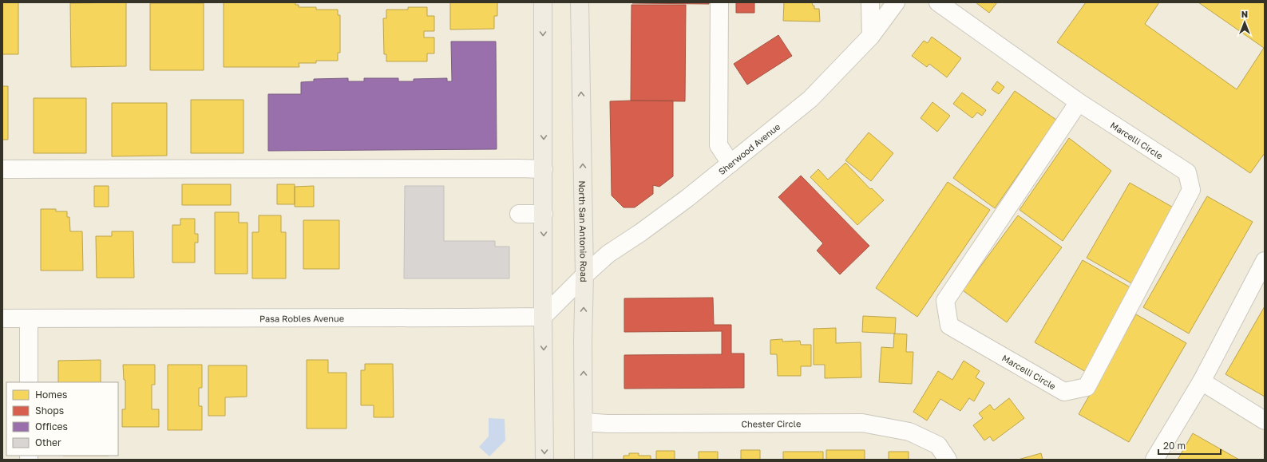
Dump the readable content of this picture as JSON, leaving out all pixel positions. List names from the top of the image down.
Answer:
{
  "streets": {
    "main road": ["North San Antonio Road"],
    "street": [
      "Marcelli Circle",
      "Sherwood Avenue",
      "Pasa Robles Avenue",
      "Chester Circle"
    ]
  },
  "crossings": [
    ["Sherwood Avenue", "North San Antonio Road"],
    ["North San Antonio Road", "Chester Circle"]
  ],
  "legend": [
    "Homes",
    "Shops",
    "Offices",
    "Other"
  ],
  "scale_bar": "20 m",
  "north": "top"
}
